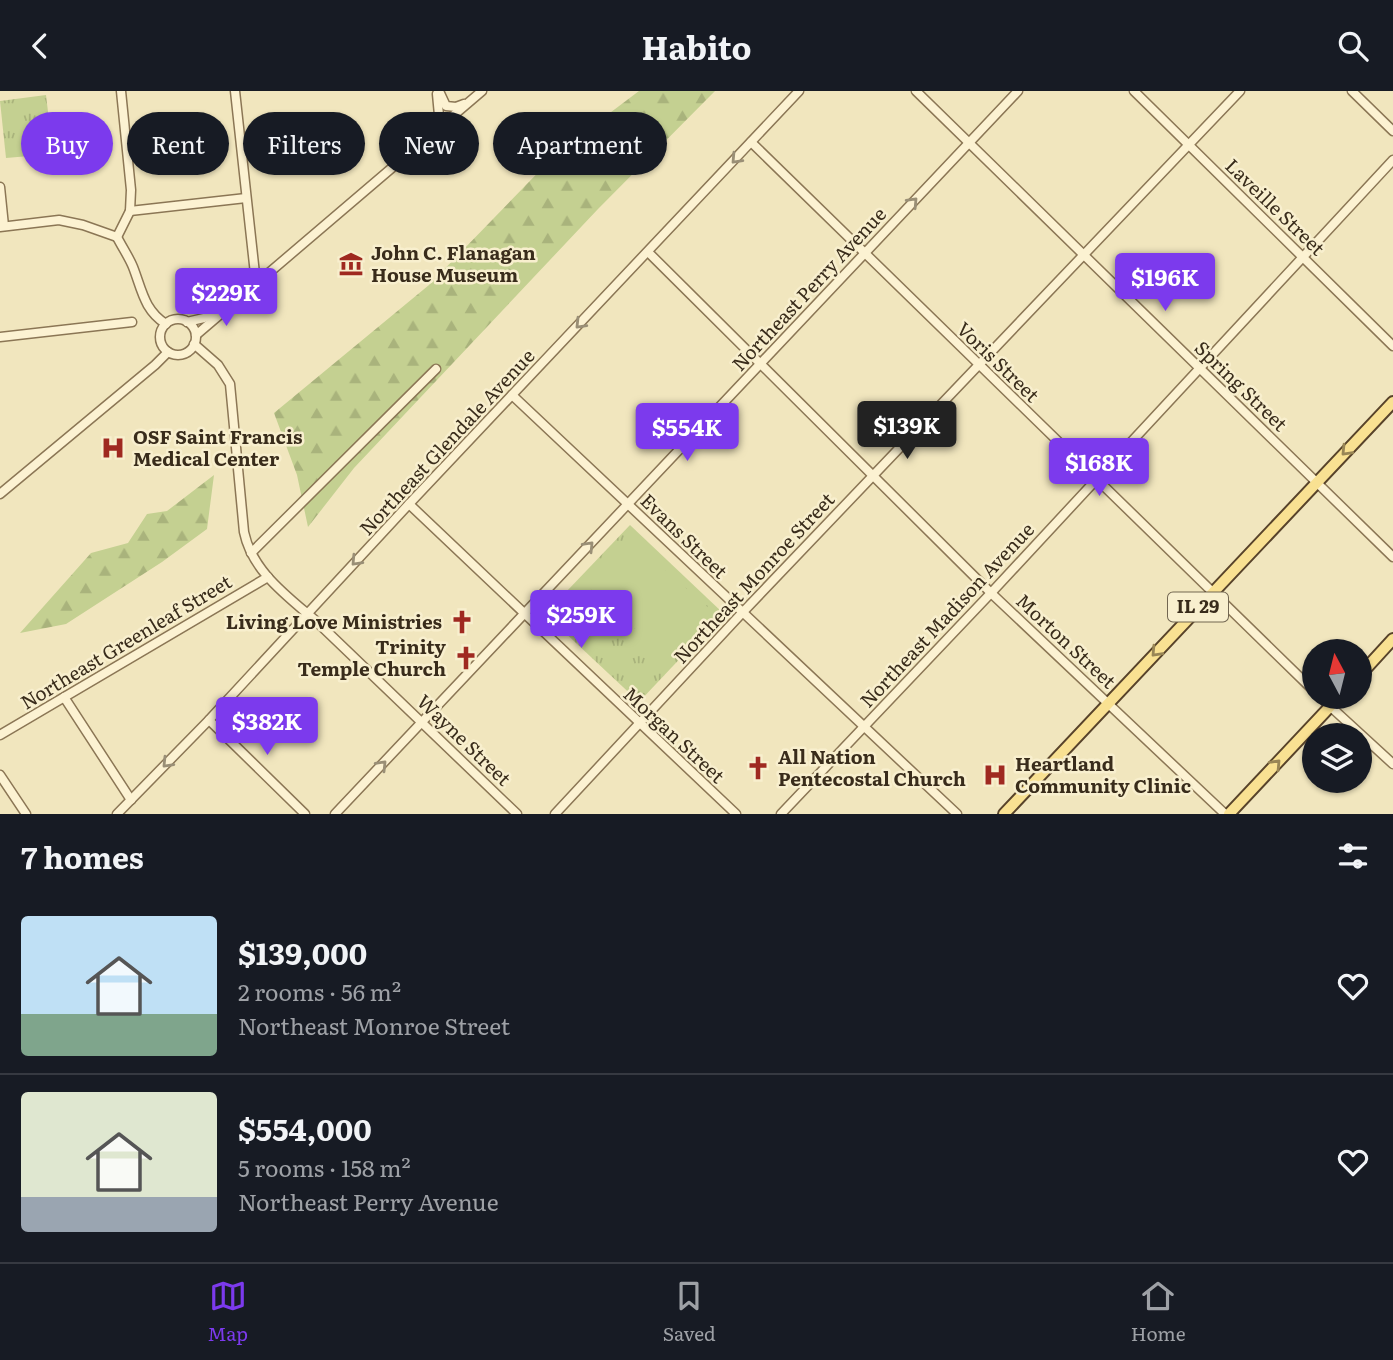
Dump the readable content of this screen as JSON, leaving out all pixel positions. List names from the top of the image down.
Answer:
{
  "streets": {
    "main road": ["IL 29"],
    "street": [
      "Laveille Street",
      "Northeast Perry Avenue",
      "Voris Street",
      "Spring Street",
      "Northeast Glendale Avenue",
      "Evans Street",
      "Northeast Monroe Street",
      "Northeast Madison Avenue",
      "Morton Street",
      "Northeast Greenleaf Street",
      "Morgan Street",
      "Wayne Street"
    ]
  },
  "crossings": [
    ["Laveille Street", "Northeast Monroe Street"],
    ["Laveille Street", "Northeast Madison Avenue"],
    ["Northeast Perry Avenue", "Voris Street"],
    ["Northeast Perry Avenue", "Spring Street"],
    ["Northeast Perry Avenue", "Evans Street"],
    ["Northeast Perry Avenue", "Morton Street"],
    ["Northeast Perry Avenue", "Morgan Street"],
    ["Northeast Perry Avenue", "Wayne Street"],
    ["Voris Street", "Northeast Glendale Avenue"],
    ["Voris Street", "Northeast Monroe Street"],
    ["Voris Street", "IL 29"],
    ["Voris Street", "Northeast Madison Avenue"],
    ["Spring Street", "Northeast Monroe Street"],
    ["Spring Street", "IL 29"],
    ["Spring Street", "Northeast Madison Avenue"],
    ["Northeast Glendale Avenue", "Evans Street"],
    ["Northeast Glendale Avenue", "Morton Street"],
    ["Northeast Glendale Avenue", "Morgan Street"],
    ["Northeast Glendale Avenue", "Wayne Street"],
    ["Evans Street", "Northeast Monroe Street"],
    ["Evans Street", "Northeast Madison Avenue"],
    ["Northeast Monroe Street", "Morton Street"],
    ["Northeast Monroe Street", "Morgan Street"],
    ["IL 29", "Morton Street"],
    ["Northeast Madison Avenue", "Morton Street"],
    ["Northeast Greenleaf Street", "Wayne Street"]
  ],
  "one_way": ["Northeast Perry Avenue", "Northeast Glendale Avenue"],
  "places": {
    "museum": ["John C. Flanagan House Museum"],
    "hospital": ["OSF Saint Francis Medical Center", "Heartland Community Clinic"],
    "church": ["Living Love Ministries", "Trinity Temple Church", "All Nation Pentecostal Church"]
  },
  "north": "top",
  "page": {
    "header": "Habito",
    "chip": [
      "Buy",
      "Rent",
      "Filters",
      "New",
      "Apartment"
    ],
    "price": [
      "$196K",
      "$229K",
      "$139K",
      "$554K",
      "$168K",
      "$259K",
      "$382K"
    ],
    "heading": "7 homes",
    "list": [
      {
        "name": "$139,000",
        "note": "2 rooms · 56 m² · Northeast Monroe Street"
      },
      {
        "name": "$554,000",
        "note": "5 rooms · 158 m² · Northeast Perry Avenue"
      }
    ],
    "tabs": ["Map", "Saved", "Home"]
  }
}
